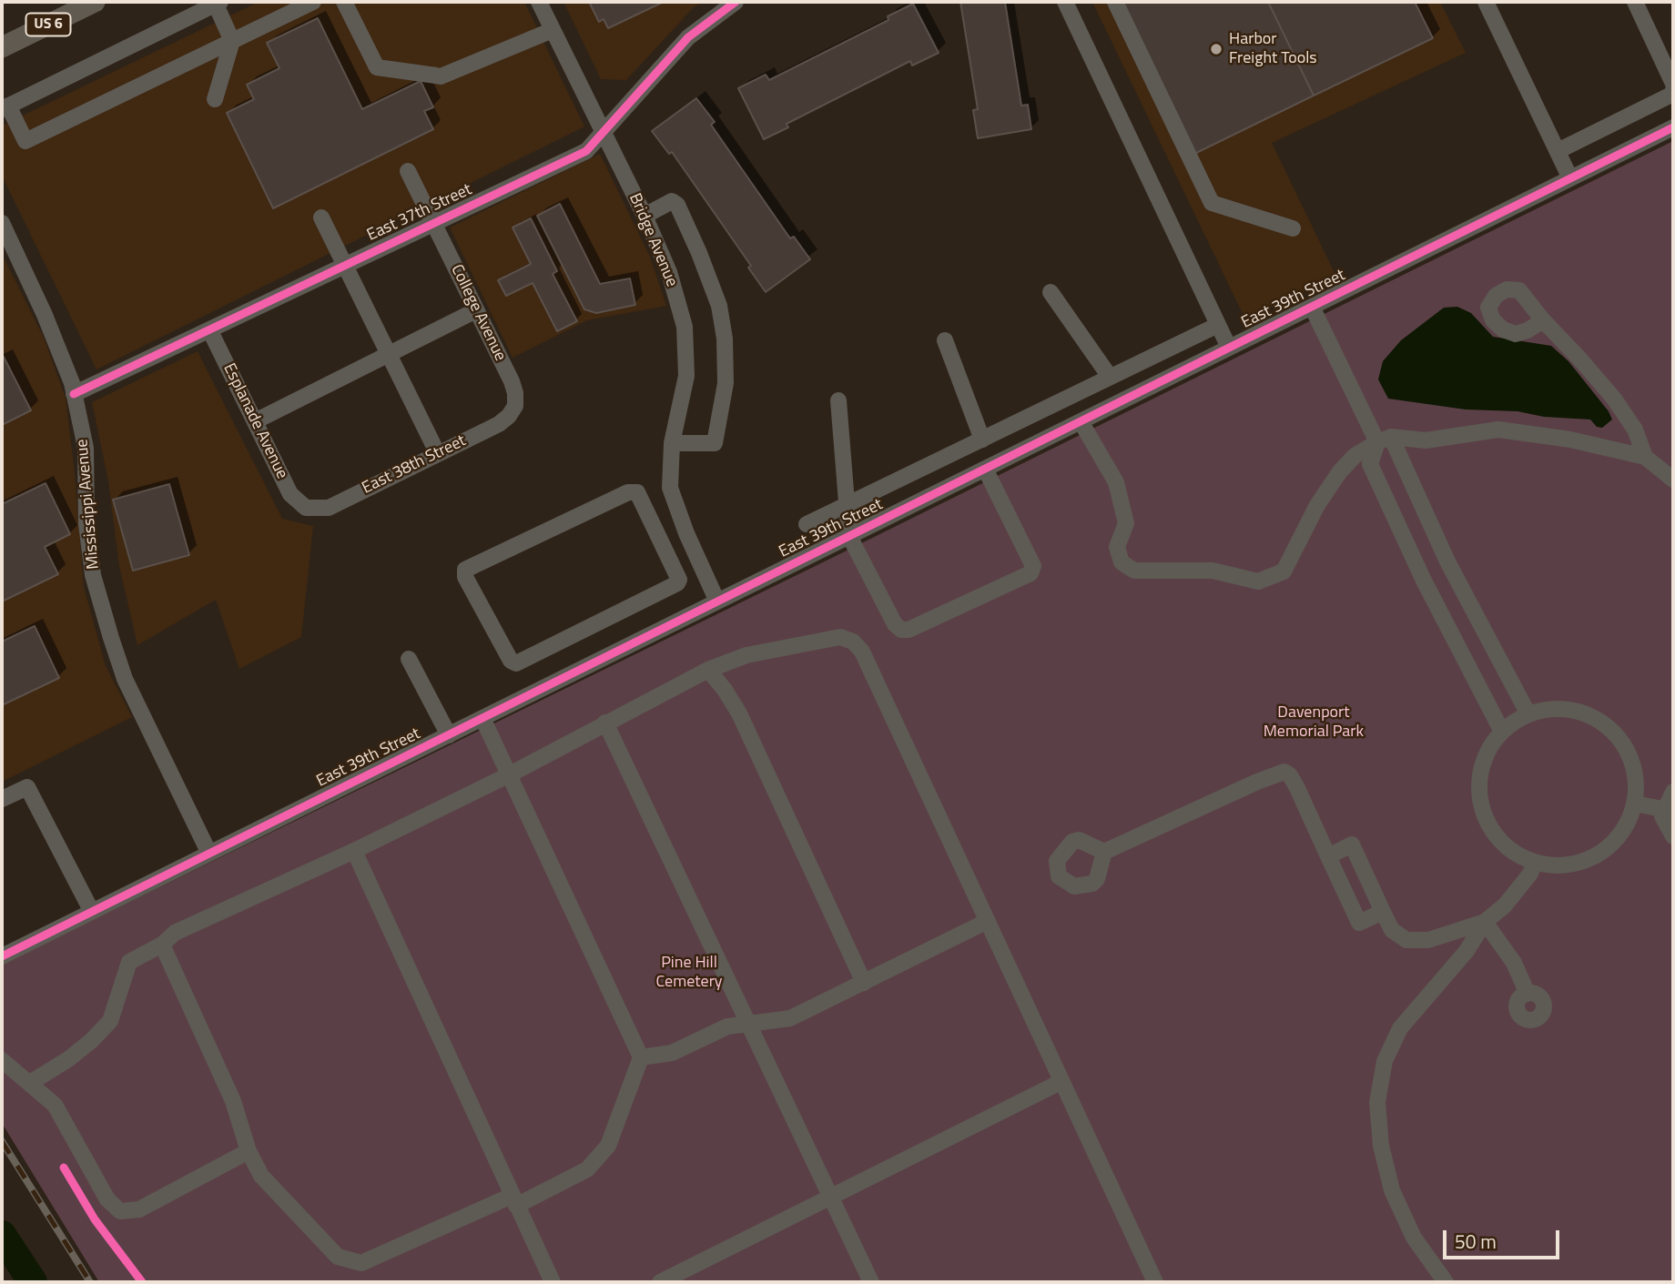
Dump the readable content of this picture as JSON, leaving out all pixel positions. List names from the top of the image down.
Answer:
{
  "streets": {
    "main road": ["US 6"],
    "street": [
      "East 37th Street",
      "Bridge Avenue",
      "East 39th Street",
      "College Avenue",
      "Esplanade Avenue",
      "East 38th Street",
      "Mississippi Avenue"
    ]
  },
  "crossings": [
    ["East 37th Street", "Bridge Avenue"],
    ["East 37th Street", "College Avenue"],
    ["East 37th Street", "Esplanade Avenue"],
    ["East 37th Street", "Mississippi Avenue"],
    ["Bridge Avenue", "East 39th Street"],
    ["East 39th Street", "Mississippi Avenue"],
    ["College Avenue", "East 38th Street"],
    ["Esplanade Avenue", "East 38th Street"]
  ],
  "parks": ["Davenport Memorial Park", "Pine Hill Cemetery"],
  "places": ["Harbor Freight Tools"],
  "scale_bar": "50 m"
}
